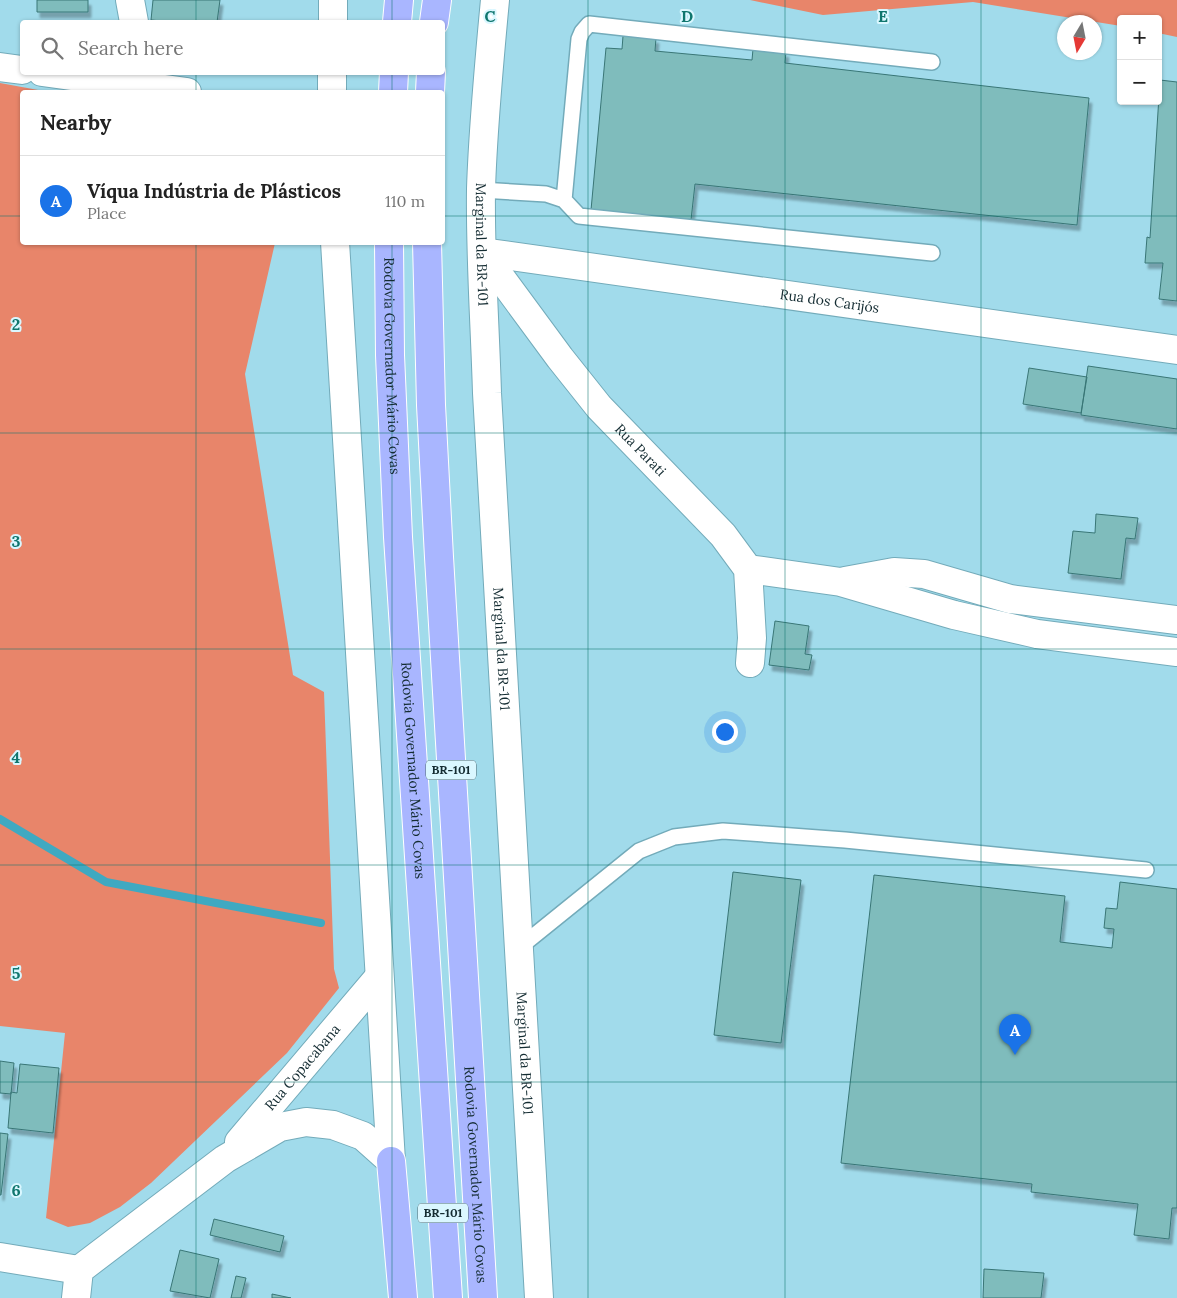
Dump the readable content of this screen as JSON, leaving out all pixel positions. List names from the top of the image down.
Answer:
{
  "streets": {
    "highway": ["Rodovia Governador Mário Covas", "BR-101"],
    "main road": [
      "Marginal da BR-101",
      "Rua dos Carijós",
      "Rua Parati",
      "Rua Copacabana"
    ]
  },
  "crossings": [
    ["Marginal da BR-101", "Rua dos Carijós"],
    ["Marginal da BR-101", "Rua Parati"],
    ["Rua dos Carijós", "Rua Parati"]
  ],
  "north": "bottom",
  "page": {
    "map_buttons": ["+", "−"],
    "search": "Search here",
    "heading": "Nearby",
    "list": [
      {
        "mark": "A",
        "name": "Víqua Indústria de Plásticos",
        "note": "Place",
        "value": "110 m"
      }
    ],
    "pins": "A"
  },
  "grid": {
    "columns": ["C", "D", "E"],
    "rows": [
      "2",
      "3",
      "4",
      "5",
      "6"
    ]
  }
}
